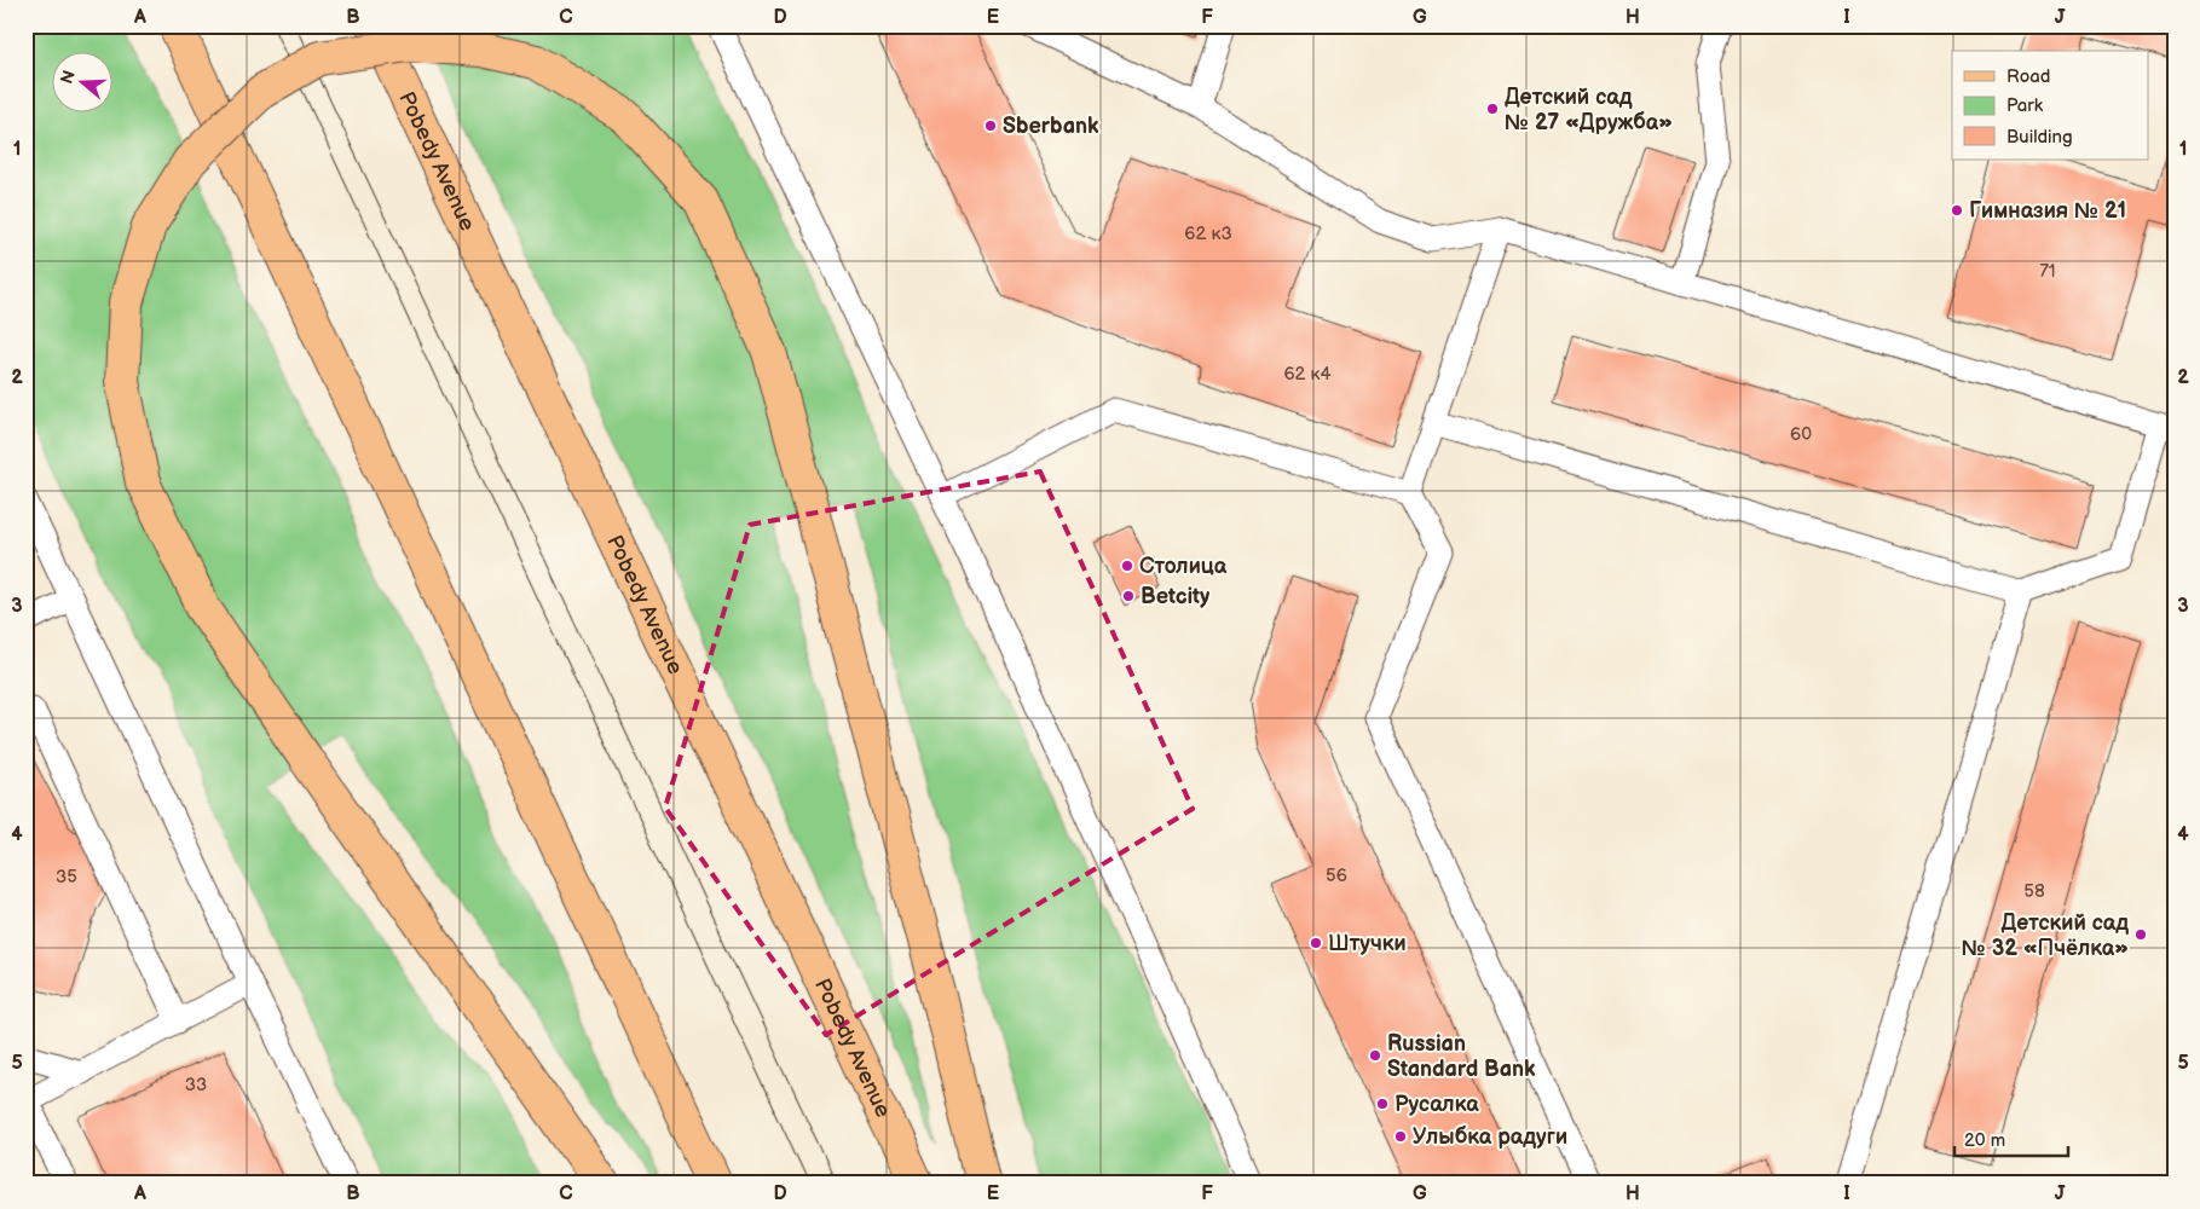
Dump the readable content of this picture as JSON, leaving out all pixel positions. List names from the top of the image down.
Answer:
{
  "streets": {
    "main road": ["Pobedy Avenue"]
  },
  "places": [
    "Детский сад № 27 «Дружба»",
    "Sberbank",
    "Гимназия № 21",
    "Столица",
    "Betcity",
    "Детский сад № 32 «Пчёлка»",
    "Штучки",
    "Russian Standard Bank",
    "Русалка",
    "Улыбка радуги"
  ],
  "house_numbers": [
    "62 к3",
    "71",
    "62 к4",
    "60",
    "56",
    "35",
    "58",
    "33"
  ],
  "legend": ["Road", "Park", "Building"],
  "scale_bar": "20 m",
  "north": "left",
  "grid": {
    "columns": [
      "A",
      "B",
      "C",
      "D",
      "E",
      "F",
      "G",
      "H",
      "I",
      "J"
    ],
    "rows": [
      "1",
      "2",
      "3",
      "4",
      "5"
    ]
  }
}
